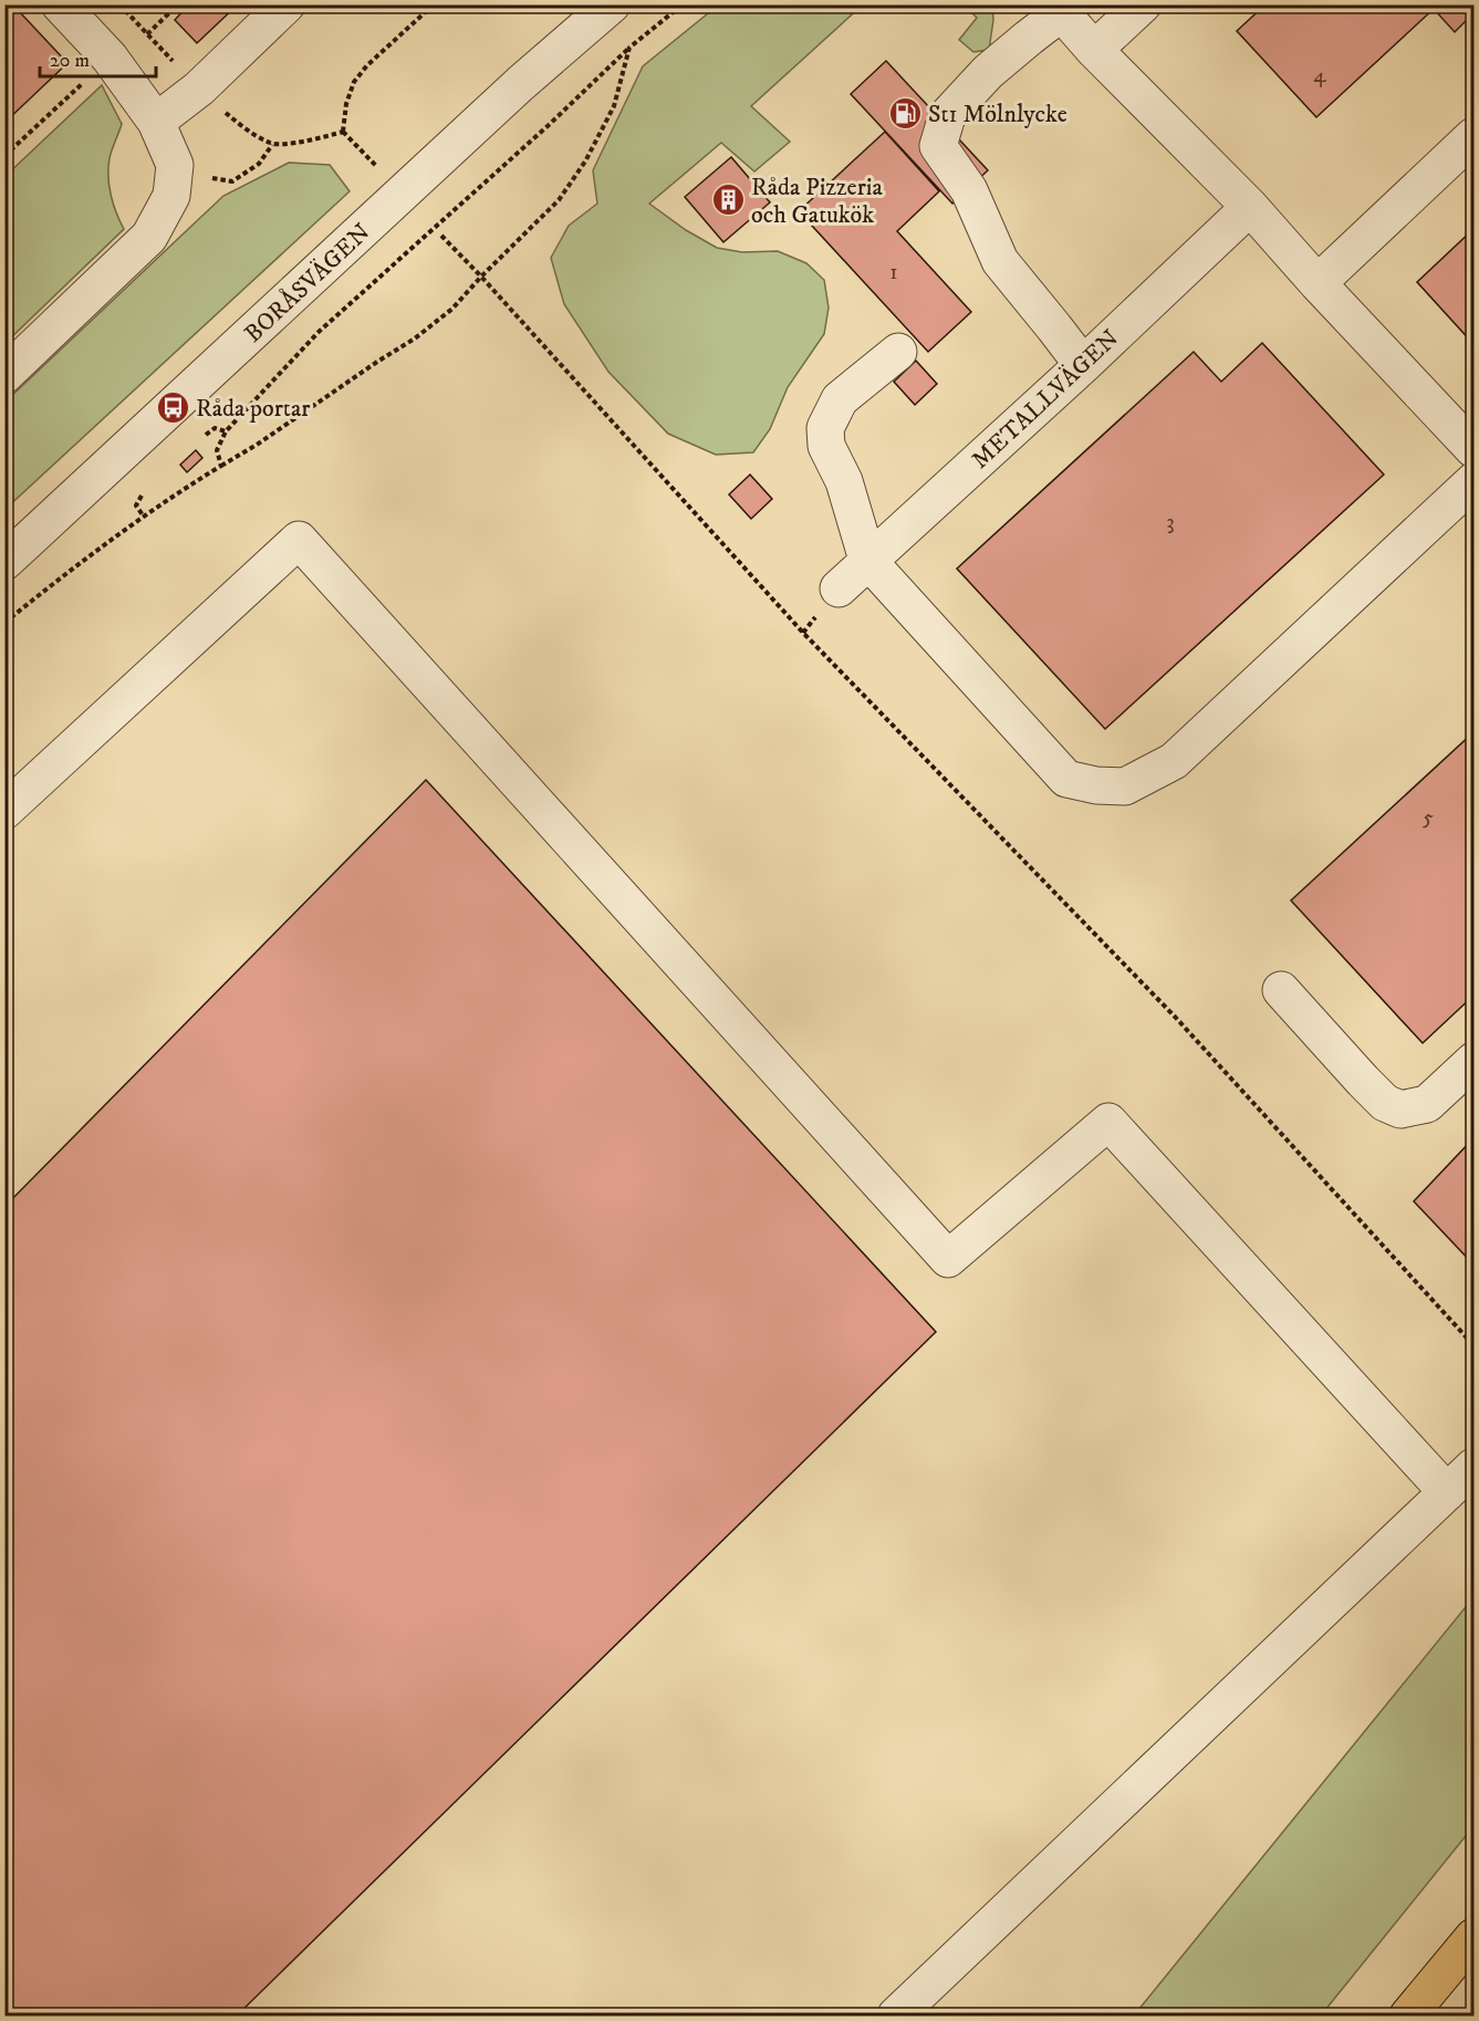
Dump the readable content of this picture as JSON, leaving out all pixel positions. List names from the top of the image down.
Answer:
{
  "streets": {
    "street": ["BORÅSVÄGEN", "METALLVÄGEN"]
  },
  "places": {
    "fuel station": ["St1 Mölnlycke"],
    "building": ["Råda Pizzeria och Gatukök"],
    "bus stop": ["Råda portar"]
  },
  "house_numbers": [
    "4",
    "1",
    "3",
    "5"
  ],
  "scale_bar": "20 m"
}
